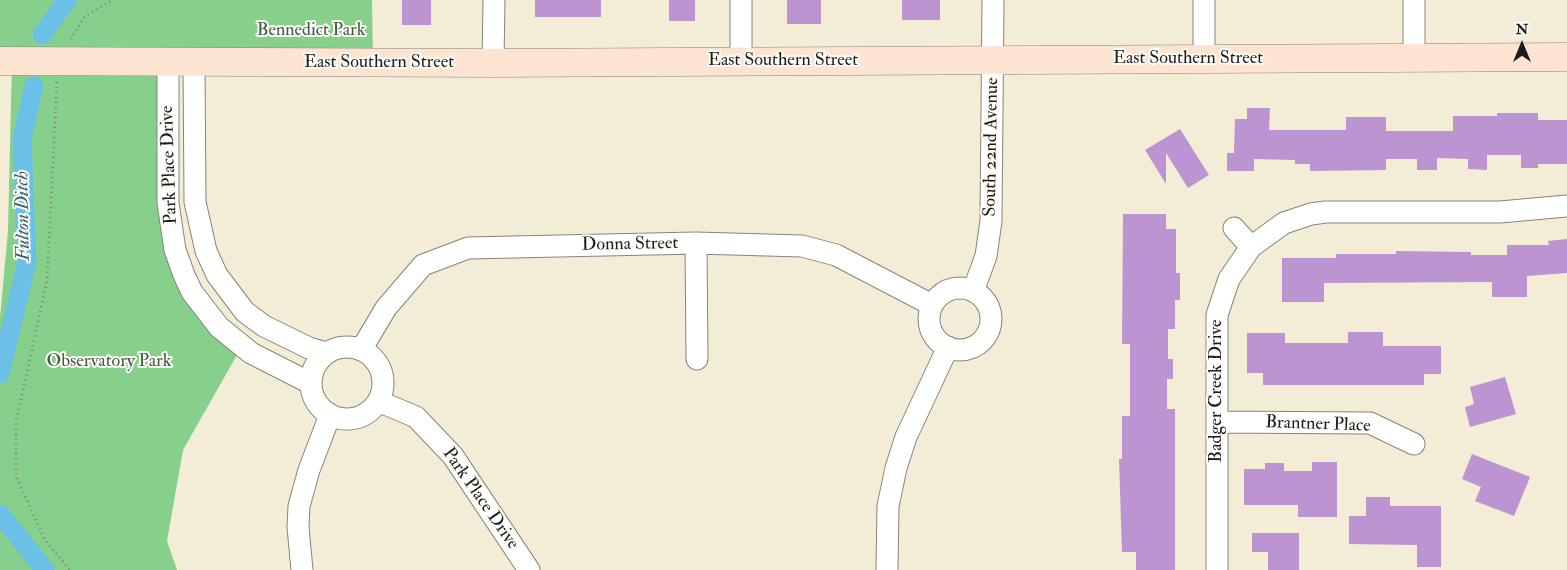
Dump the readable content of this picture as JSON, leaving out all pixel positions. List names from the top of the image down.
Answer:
{
  "streets": {
    "street": [
      "East Southern Street",
      "South 22nd Avenue",
      "Park Place Drive",
      "Donna Street",
      "Badger Creek Drive",
      "Brantner Place"
    ]
  },
  "crossings": [
    ["East Southern Street", "South 22nd Avenue"],
    ["East Southern Street", "Park Place Drive"],
    ["South 22nd Avenue", "Donna Street"],
    ["Park Place Drive", "Donna Street"],
    ["Badger Creek Drive", "Brantner Place"]
  ],
  "water": ["Fulton Ditch"],
  "parks": ["Bennedict Park", "Observatory Park"],
  "north": "top"
}
